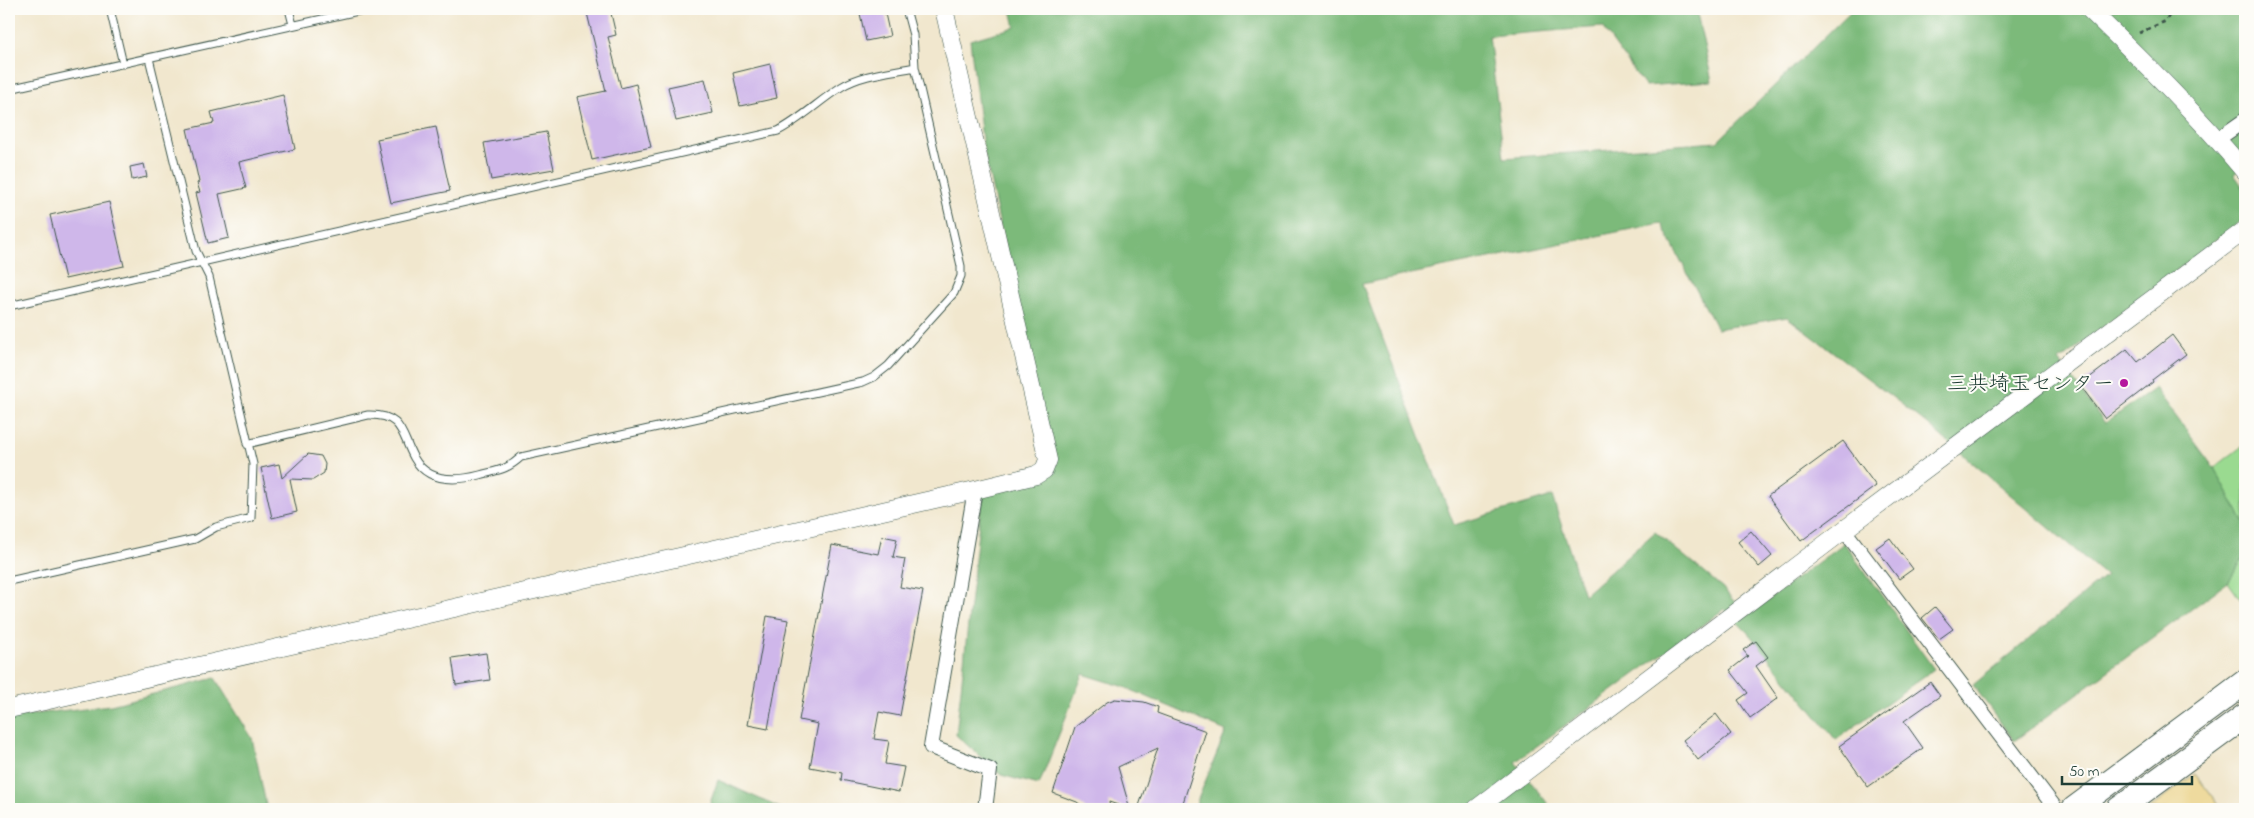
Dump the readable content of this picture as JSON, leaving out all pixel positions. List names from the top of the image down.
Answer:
{
  "places": ["三共埼玉センター"],
  "scale_bar": "50 m"
}
